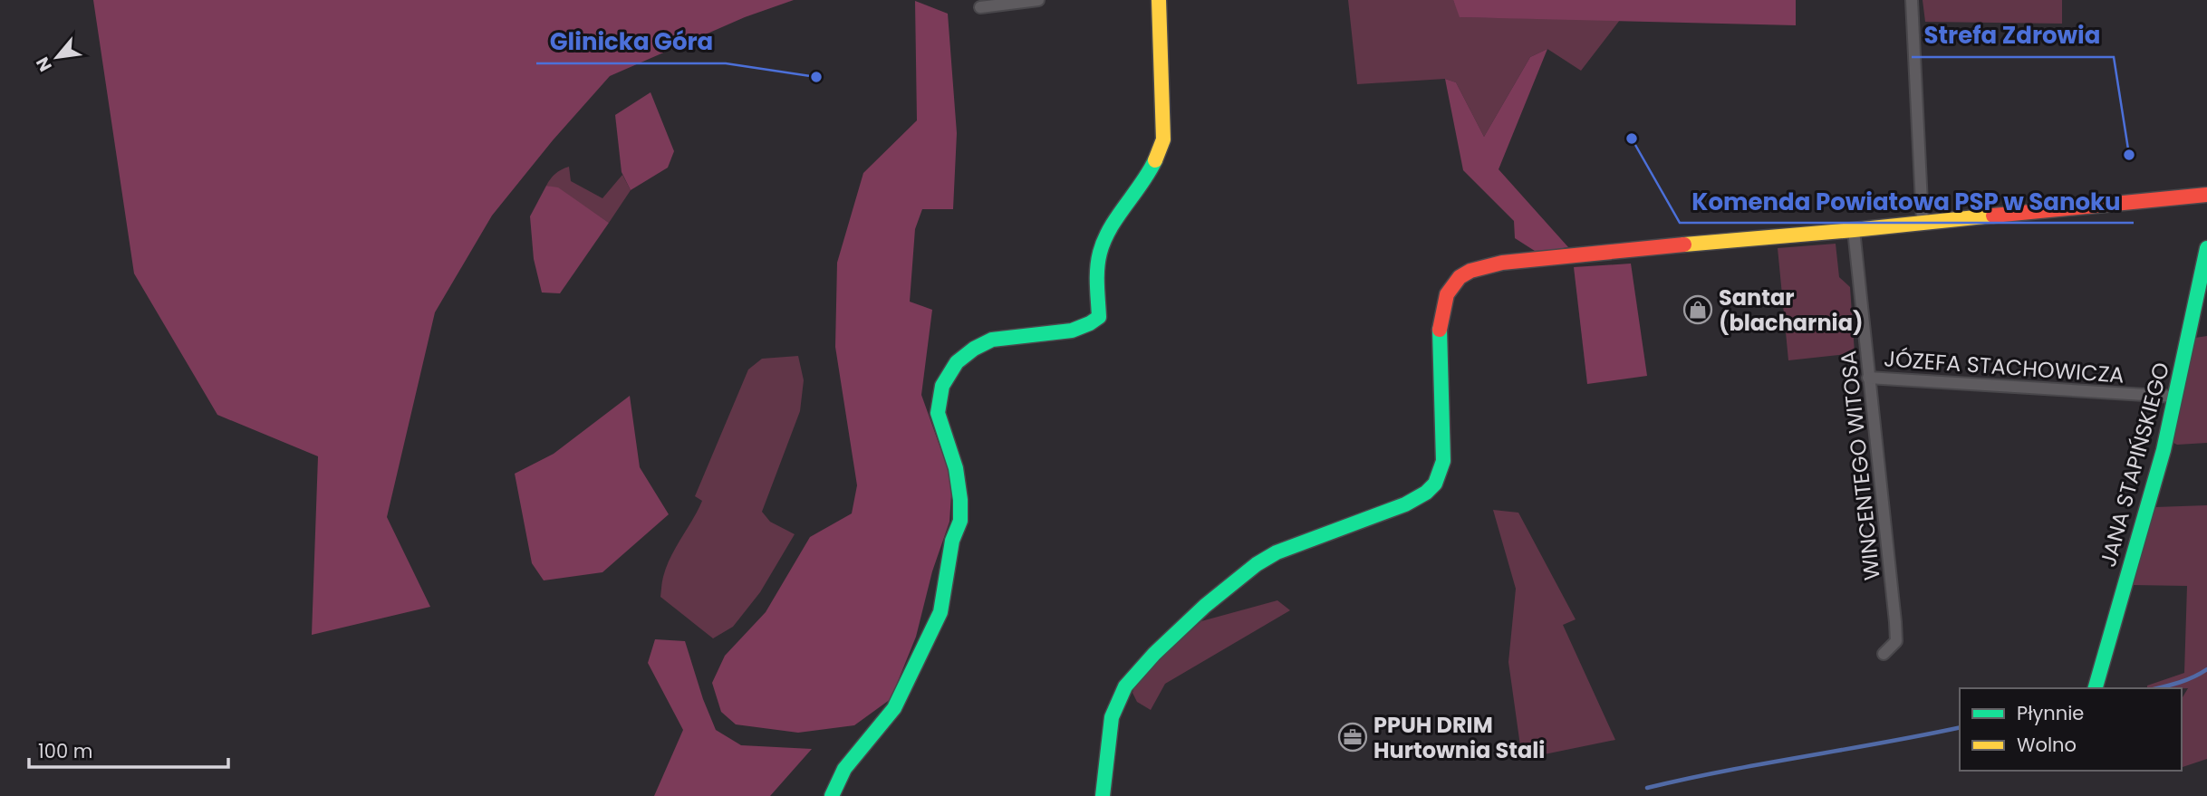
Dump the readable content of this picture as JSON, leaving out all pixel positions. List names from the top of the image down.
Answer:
{
  "streets": {
    "street": ["JÓZEFA STACHOWICZA", "JANA STAPIŃSKIEGO", "WINCENTEGO WITOSA"]
  },
  "crossings": [
    ["JÓZEFA STACHOWICZA", "JANA STAPIŃSKIEGO"],
    ["JÓZEFA STACHOWICZA", "WINCENTEGO WITOSA"]
  ],
  "places": {
    "other": ["Glinicka Góra", "Komenda Powiatowa PSP w Sanoku", "Strefa Zdrowia"],
    "shop": ["Santar (blacharnia)"],
    "office": ["PPUH DRIM Hurtownia Stali"]
  },
  "legend": ["Płynnie", "Wolno"],
  "scale_bar": "100 m",
  "north": "bottom left"
}
